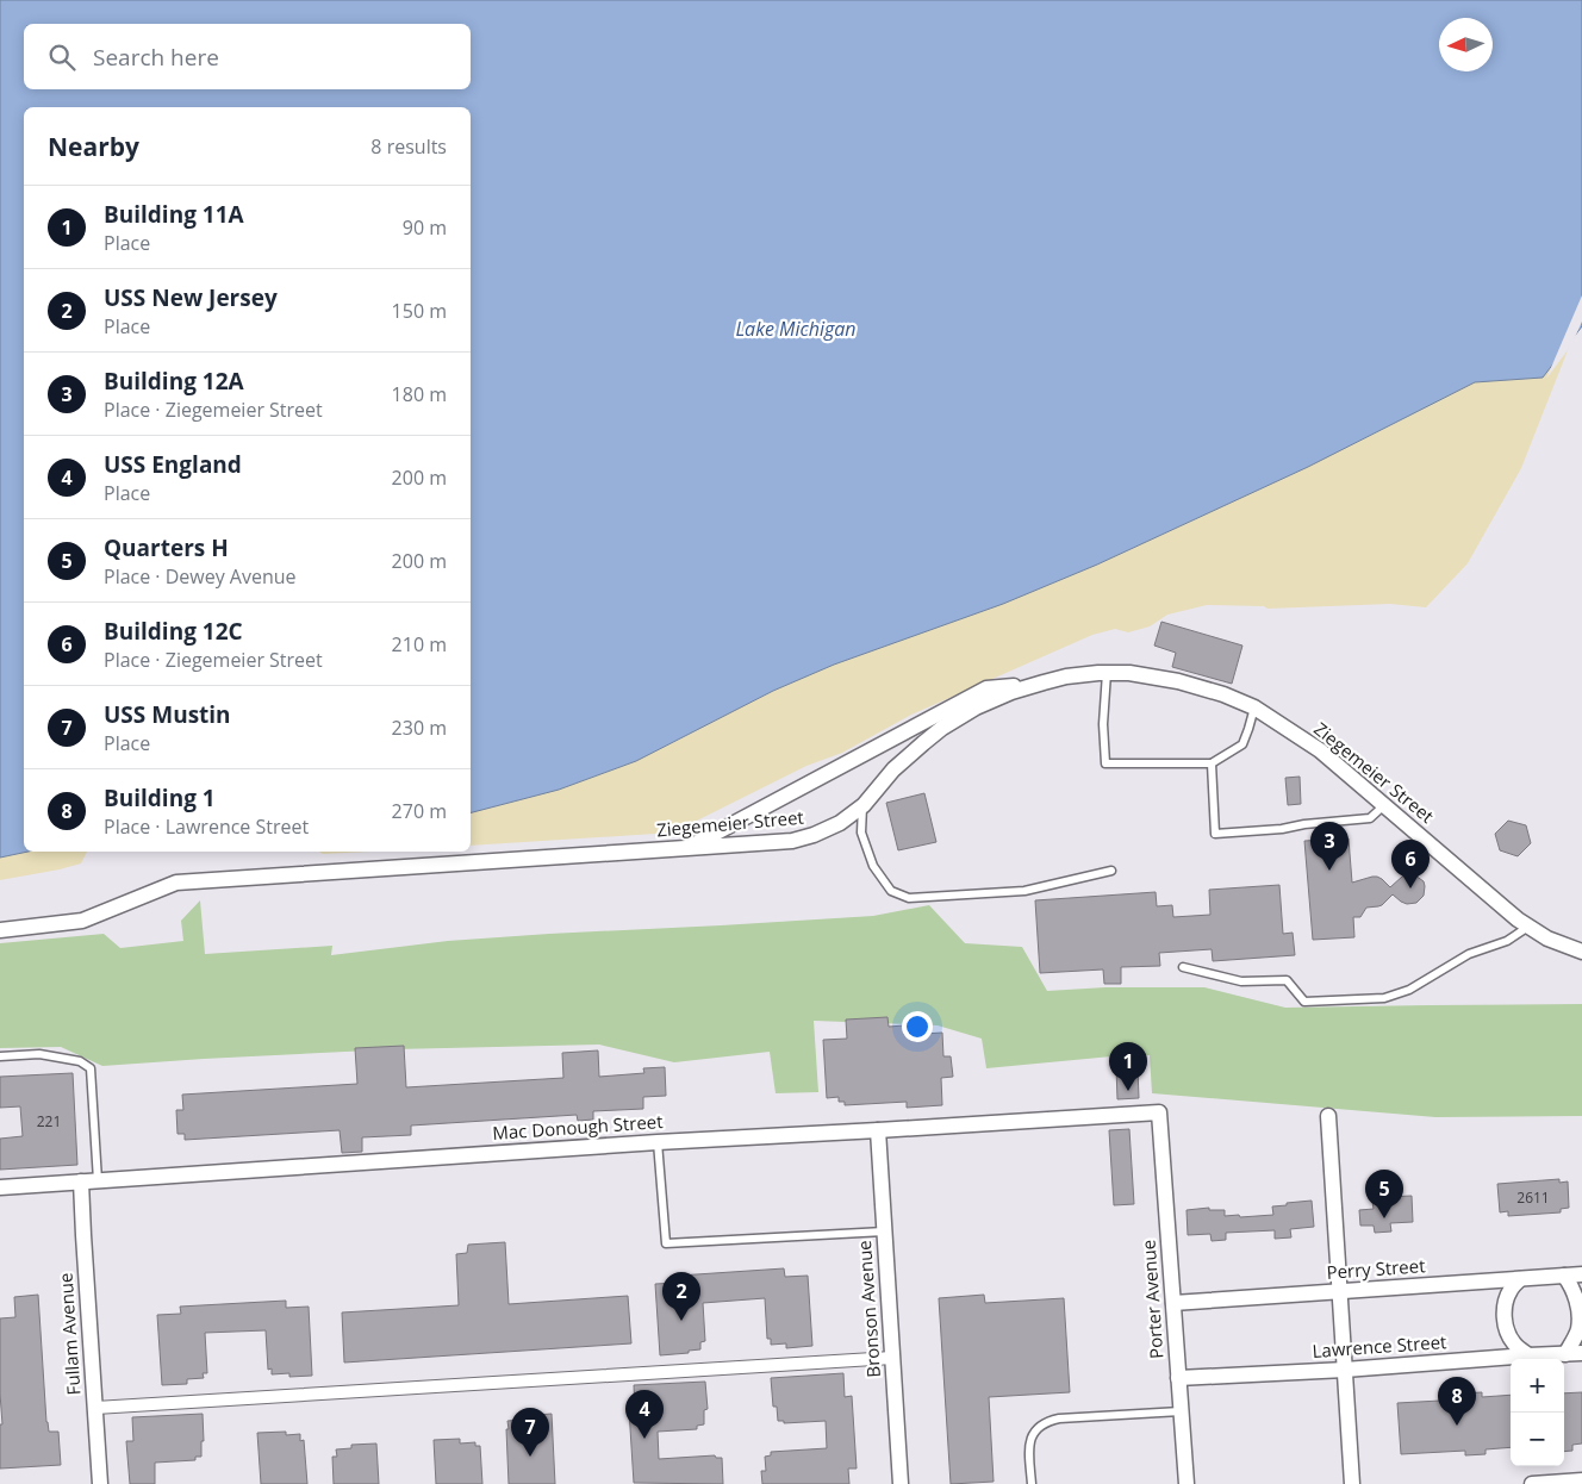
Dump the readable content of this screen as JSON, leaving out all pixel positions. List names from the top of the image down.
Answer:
{
  "streets": {
    "street": [
      "Ziegemeier Street",
      "Mac Donough Street",
      "Perry Street",
      "Porter Avenue",
      "Bronson Avenue",
      "Fullam Avenue",
      "Lawrence Street"
    ]
  },
  "crossings": [
    ["Mac Donough Street", "Porter Avenue"],
    ["Mac Donough Street", "Bronson Avenue"],
    ["Mac Donough Street", "Fullam Avenue"],
    ["Perry Street", "Porter Avenue"],
    ["Perry Street", "Lawrence Street"],
    ["Porter Avenue", "Lawrence Street"]
  ],
  "water": ["Lake Michigan"],
  "house_numbers": ["221", "2611"],
  "north": "left",
  "page": {
    "search": "Search here",
    "heading": ["Nearby", "8 results"],
    "list": [
      {
        "mark": "1",
        "name": "Building 11A",
        "note": "Place",
        "value": "90 m"
      },
      {
        "mark": "2",
        "name": "USS New Jersey",
        "note": "Place",
        "value": "150 m"
      },
      {
        "mark": "3",
        "name": "Building 12A",
        "note": "Place · Ziegemeier Street",
        "value": "180 m"
      },
      {
        "mark": "4",
        "name": "USS England",
        "note": "Place",
        "value": "200 m"
      },
      {
        "mark": "5",
        "name": "Quarters H",
        "note": "Place · Dewey Avenue",
        "value": "200 m"
      },
      {
        "mark": "6",
        "name": "Building 12C",
        "note": "Place · Ziegemeier Street",
        "value": "210 m"
      },
      {
        "mark": "7",
        "name": "USS Mustin",
        "note": "Place",
        "value": "230 m"
      },
      {
        "mark": "8",
        "name": "Building 1",
        "note": "Place · Lawrence Street",
        "value": "270 m"
      }
    ],
    "pins": [
      "3",
      "6",
      "1",
      "5",
      "2",
      "8",
      "4",
      "7"
    ],
    "map_buttons": ["+", "−"]
  }
}
